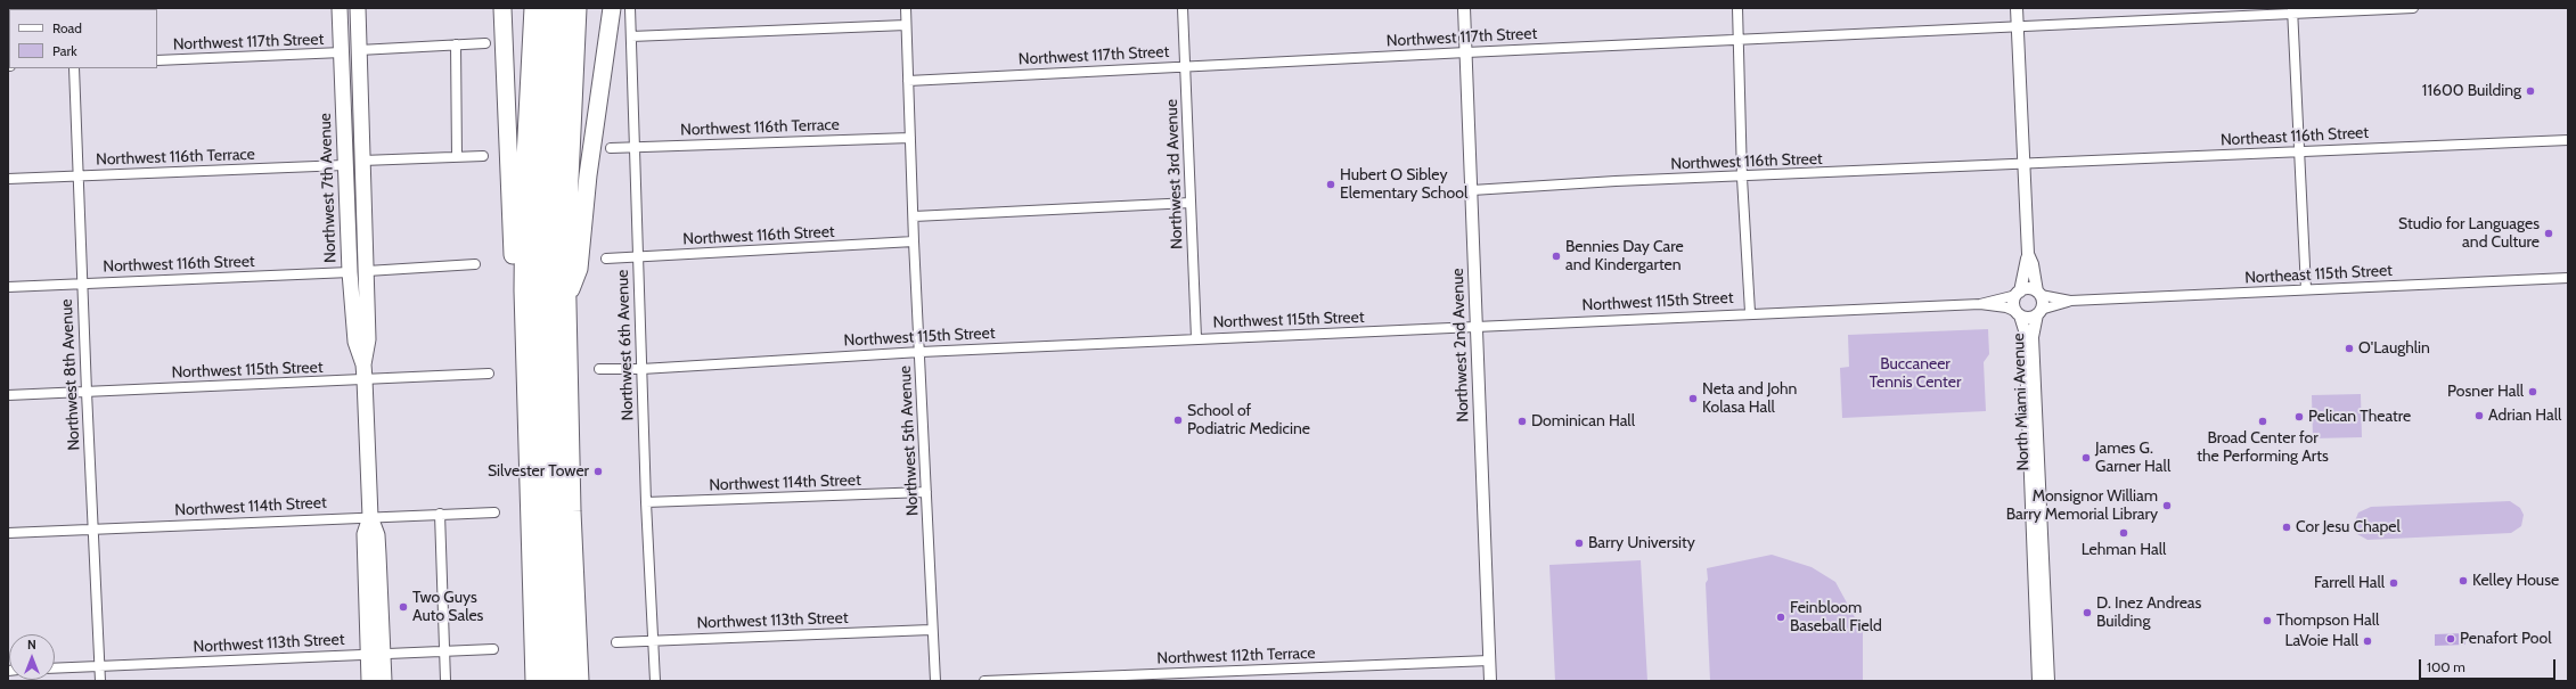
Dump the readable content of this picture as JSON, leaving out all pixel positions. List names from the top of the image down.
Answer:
{
  "streets": {
    "main road": ["Northwest 7th Avenue"],
    "street": [
      "Northwest 117th Street",
      "Northwest 116th Terrace",
      "Northeast 116th Street",
      "Northwest 116th Street",
      "Northwest 3rd Avenue",
      "Northeast 115th Street",
      "Northwest 115th Street",
      "Northwest 6th Avenue",
      "Northwest 2nd Avenue",
      "Northwest 8th Avenue",
      "North Miami Avenue",
      "Northwest 5th Avenue",
      "Northwest 114th Street",
      "Northwest 113th Street",
      "Northwest 112th Terrace"
    ]
  },
  "crossings": [
    ["Northwest 117th Street", "Northwest 3rd Avenue"],
    ["Northwest 117th Street", "Northwest 7th Avenue"],
    ["Northwest 117th Street", "Northwest 2nd Avenue"],
    ["Northwest 117th Street", "Northwest 5th Avenue"],
    ["Northwest 116th Terrace", "Northwest 7th Avenue"],
    ["Northwest 116th Terrace", "Northwest 6th Avenue"],
    ["Northwest 116th Terrace", "Northwest 8th Avenue"],
    ["Northwest 116th Terrace", "Northwest 5th Avenue"],
    ["Northeast 116th Street", "Northwest 116th Street"],
    ["Northwest 116th Street", "Northwest 7th Avenue"],
    ["Northwest 116th Street", "Northwest 6th Avenue"],
    ["Northwest 116th Street", "Northwest 2nd Avenue"],
    ["Northwest 116th Street", "Northwest 8th Avenue"],
    ["Northwest 116th Street", "Northwest 5th Avenue"],
    ["Northwest 3rd Avenue", "Northwest 115th Street"],
    ["Northwest 7th Avenue", "Northwest 115th Street"],
    ["Northwest 7th Avenue", "Northwest 114th Street"],
    ["Northwest 7th Avenue", "Northwest 113th Street"],
    ["Northeast 115th Street", "North Miami Avenue"],
    ["Northwest 115th Street", "Northwest 6th Avenue"],
    ["Northwest 115th Street", "Northwest 2nd Avenue"],
    ["Northwest 115th Street", "Northwest 8th Avenue"],
    ["Northwest 115th Street", "Northwest 5th Avenue"],
    ["Northwest 6th Avenue", "Northwest 114th Street"],
    ["Northwest 6th Avenue", "Northwest 113th Street"],
    ["Northwest 2nd Avenue", "Northwest 112th Terrace"],
    ["Northwest 8th Avenue", "Northwest 114th Street"],
    ["Northwest 8th Avenue", "Northwest 113th Street"],
    ["Northwest 5th Avenue", "Northwest 114th Street"],
    ["Northwest 5th Avenue", "Northwest 113th Street"]
  ],
  "parks": ["Buccaneer Tennis Center"],
  "places": [
    "11600 Building",
    "Hubert O Sibley Elementary School",
    "Studio for Languages and Culture",
    "Bennies Day Care and Kindergarten",
    "O'Laughlin",
    "Posner Hall",
    "Neta and John Kolasa Hall",
    "Adrian Hall",
    "Pelican Theatre",
    "School of Podiatric Medicine",
    "Dominican Hall",
    "Broad Center for the Performing Arts",
    "James G. Garner Hall",
    "Silvester Tower",
    "Monsignor William Barry Memorial Library",
    "Cor Jesu Chapel",
    "Lehman Hall",
    "Barry University",
    "Kelley House",
    "Farrell Hall",
    "Two Guys Auto Sales",
    "D. Inez Andreas Building",
    "Feinbloom Baseball Field",
    "Thompson Hall",
    "Penafort Pool",
    "LaVoie Hall"
  ],
  "legend": ["Road", "Park"],
  "scale_bar": "100 m",
  "north": "top"
}
